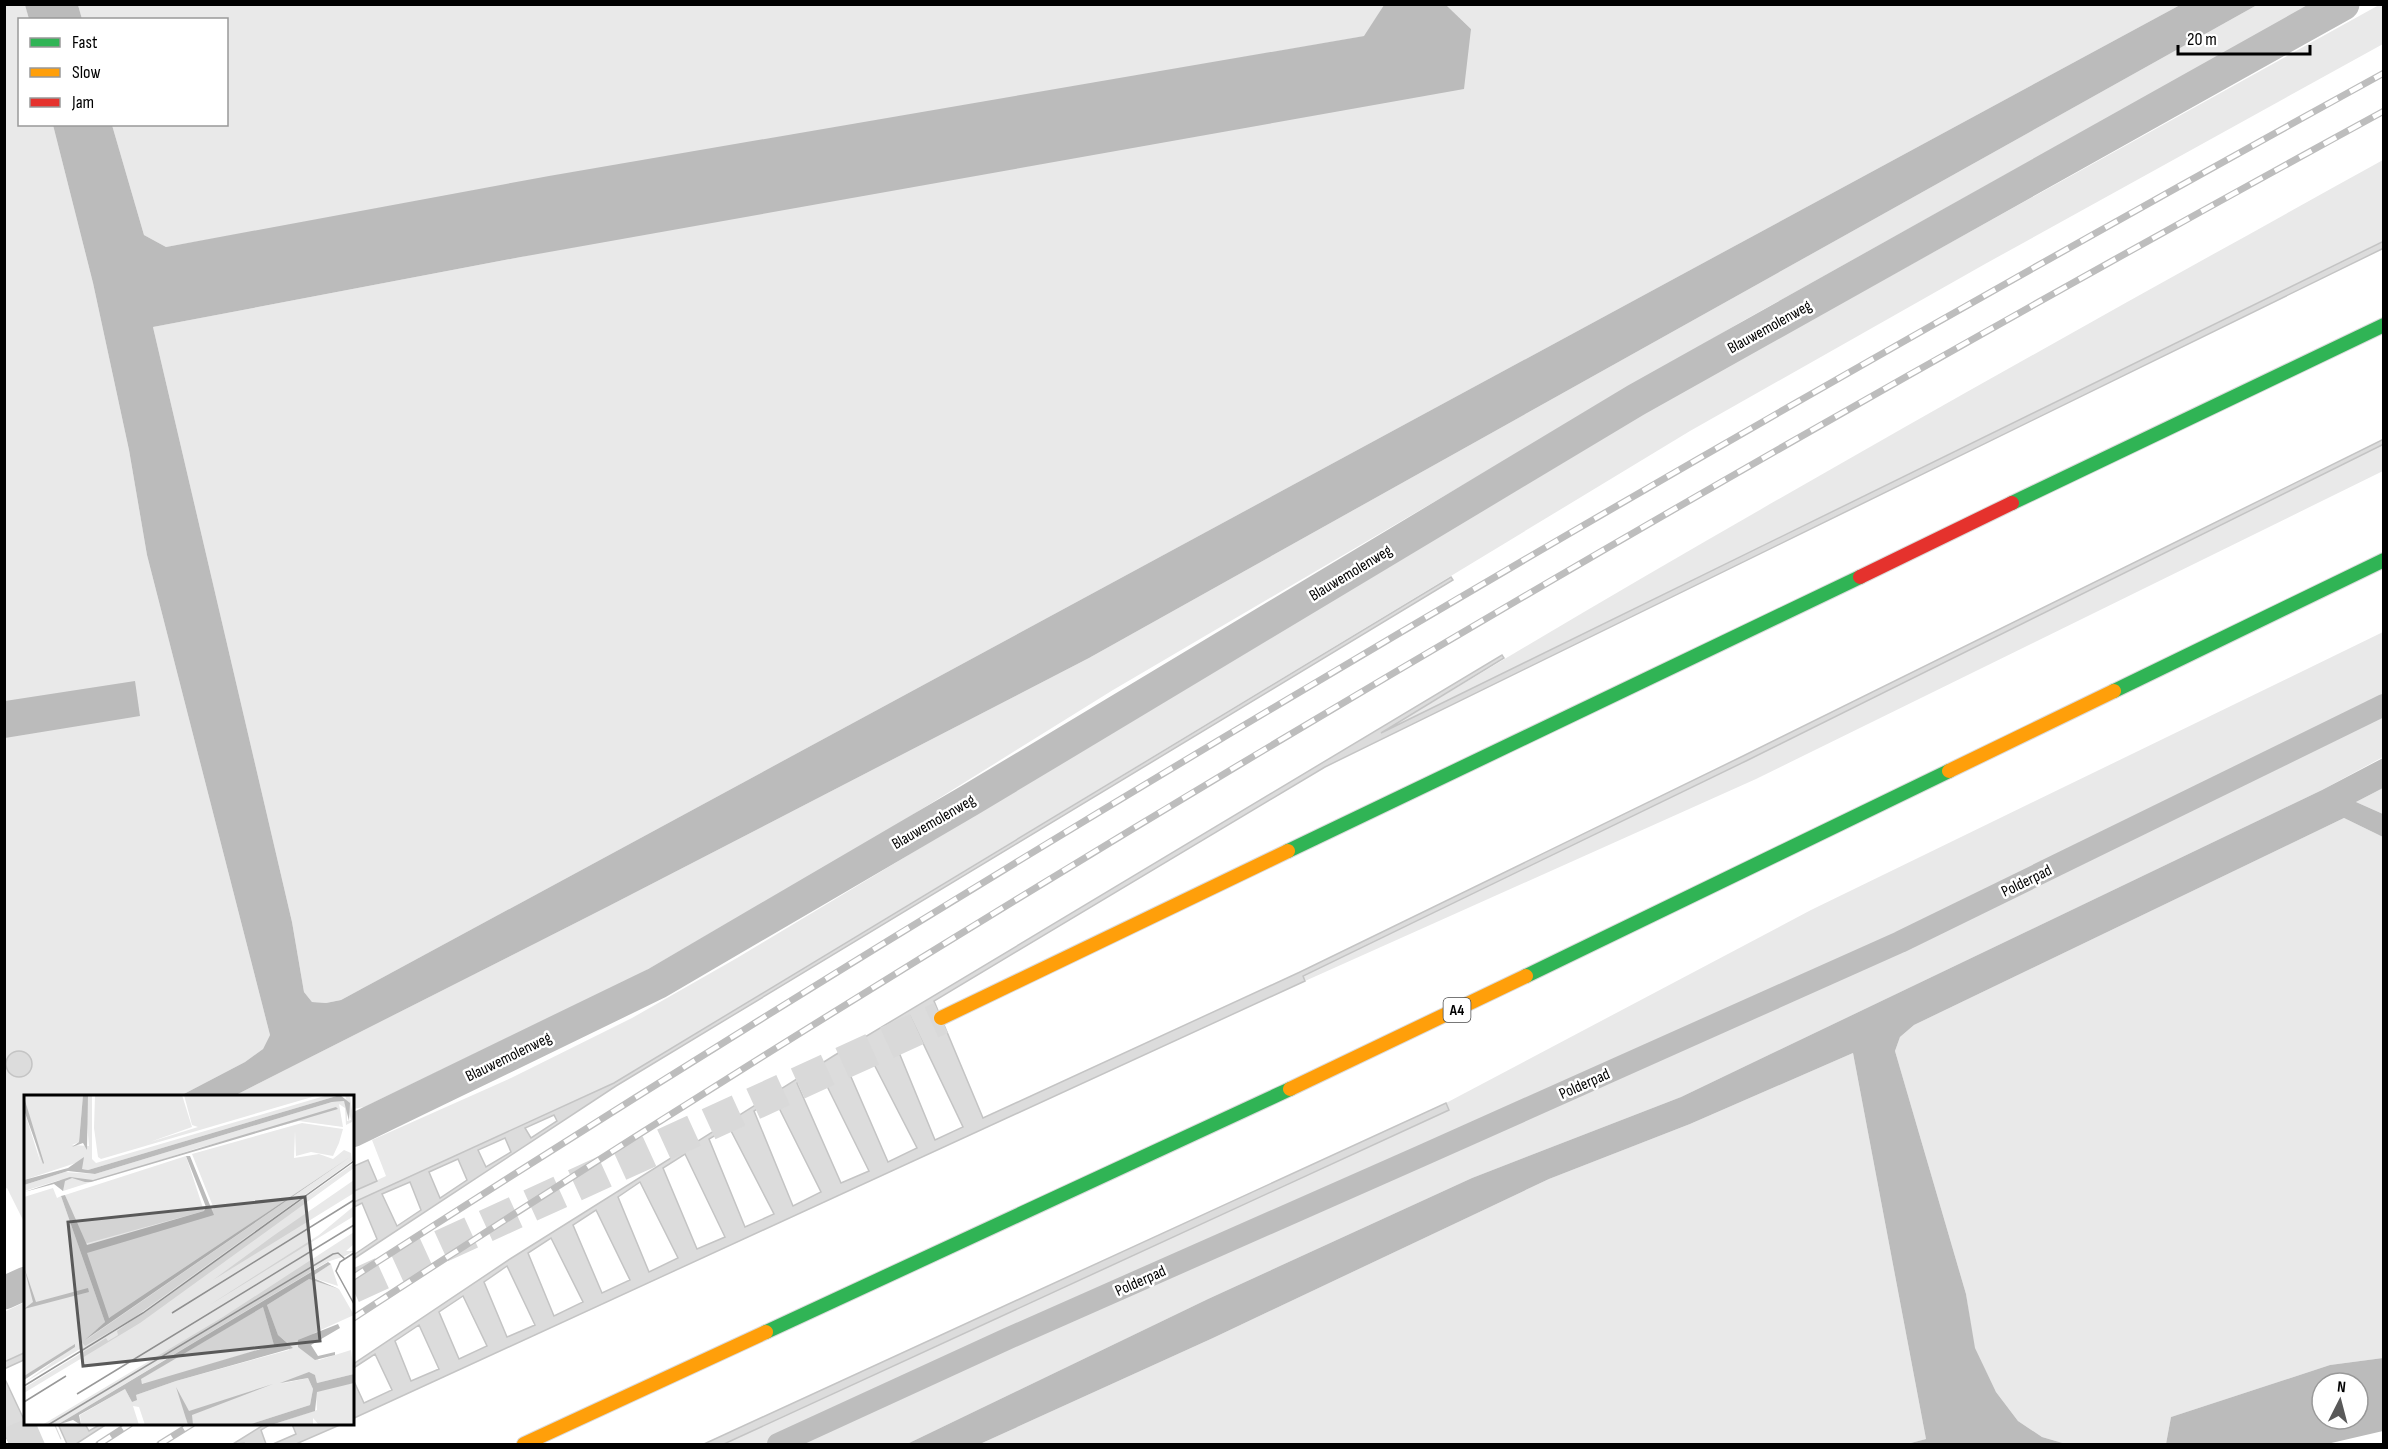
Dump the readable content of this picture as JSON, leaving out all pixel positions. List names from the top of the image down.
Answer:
{
  "streets": {
    "highway": ["A4"],
    "street": ["Blauwemolenweg"],
    "lane": ["Polderpad"]
  },
  "legend": ["Fast", "Slow", "Jam"],
  "scale_bar": "20 m",
  "north": "top"
}
